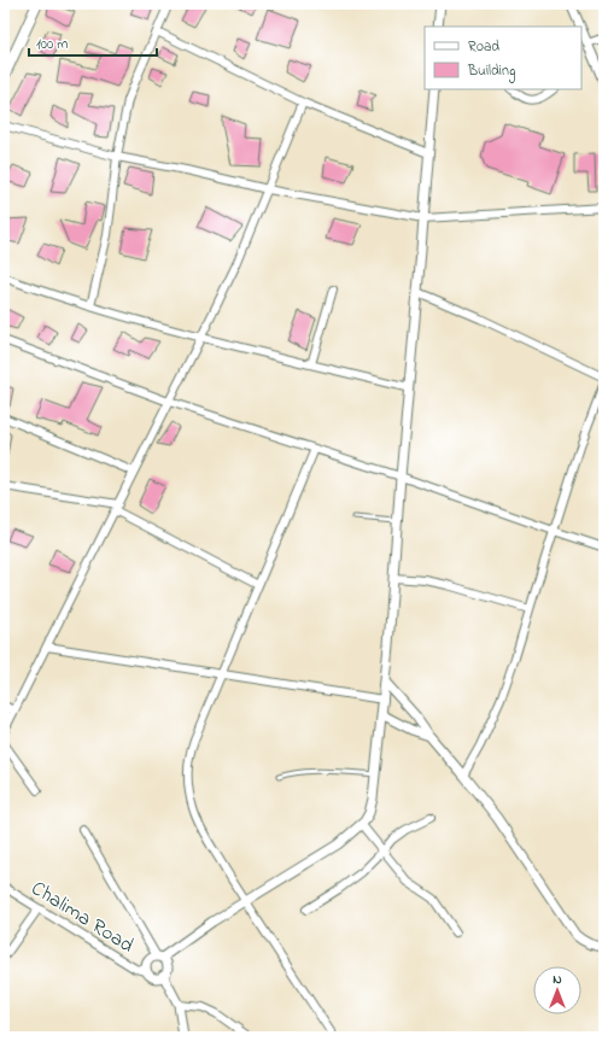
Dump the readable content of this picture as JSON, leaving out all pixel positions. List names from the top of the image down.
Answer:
{
  "streets": {
    "street": ["Chalima Road"]
  },
  "legend": ["Road", "Building"],
  "scale_bar": "100 m",
  "north": "top"
}
